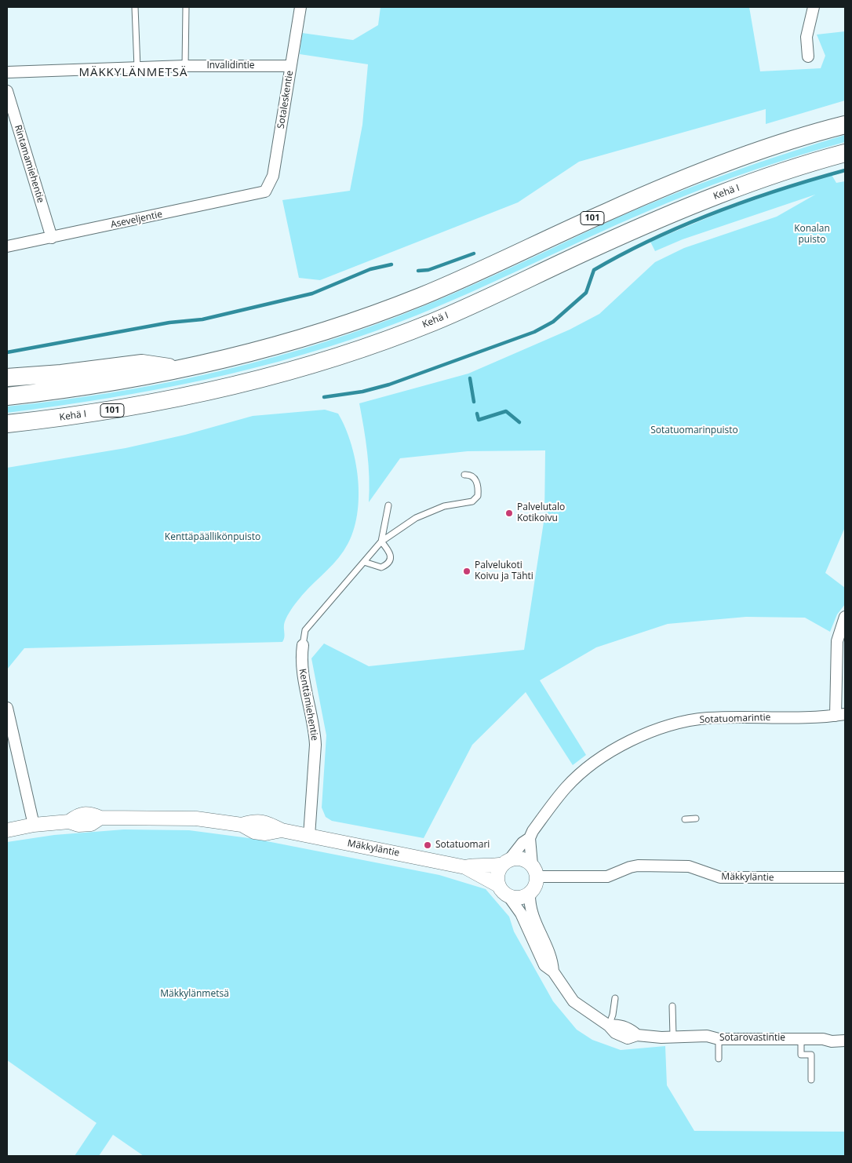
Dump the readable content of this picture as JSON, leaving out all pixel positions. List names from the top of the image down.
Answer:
{
  "streets": {
    "highway": ["Kehä I", "101"],
    "street": [
      "Invalidintie",
      "Sotaleskentie",
      "Rintamamiehentie",
      "Aseveljentie",
      "Kenttämiehentie",
      "Sotatuomarintie",
      "Mäkkyläntie",
      "Sotarovastintie"
    ]
  },
  "crossings": [
    ["Invalidintie", "Sotaleskentie"],
    ["Sotaleskentie", "Aseveljentie"],
    ["Rintamamiehentie", "Aseveljentie"],
    ["Kenttämiehentie", "Mäkkyläntie"],
    ["Sotatuomarintie", "Mäkkyläntie"],
    ["Sotatuomarintie", "Sotarovastintie"],
    ["Mäkkyläntie", "Sotarovastintie"]
  ],
  "districts": ["MÄKKYLÄNMETSÄ"],
  "parks": [
    "Konalan puisto",
    "Sotatuomarinpuisto",
    "Kenttäpäällikönpuisto",
    "Mäkkylänmetsä"
  ],
  "places": ["Palvelutalo Kotikoivu", "Palvelukoti Koivu ja Tähti", "Sotatuomari"]
}
